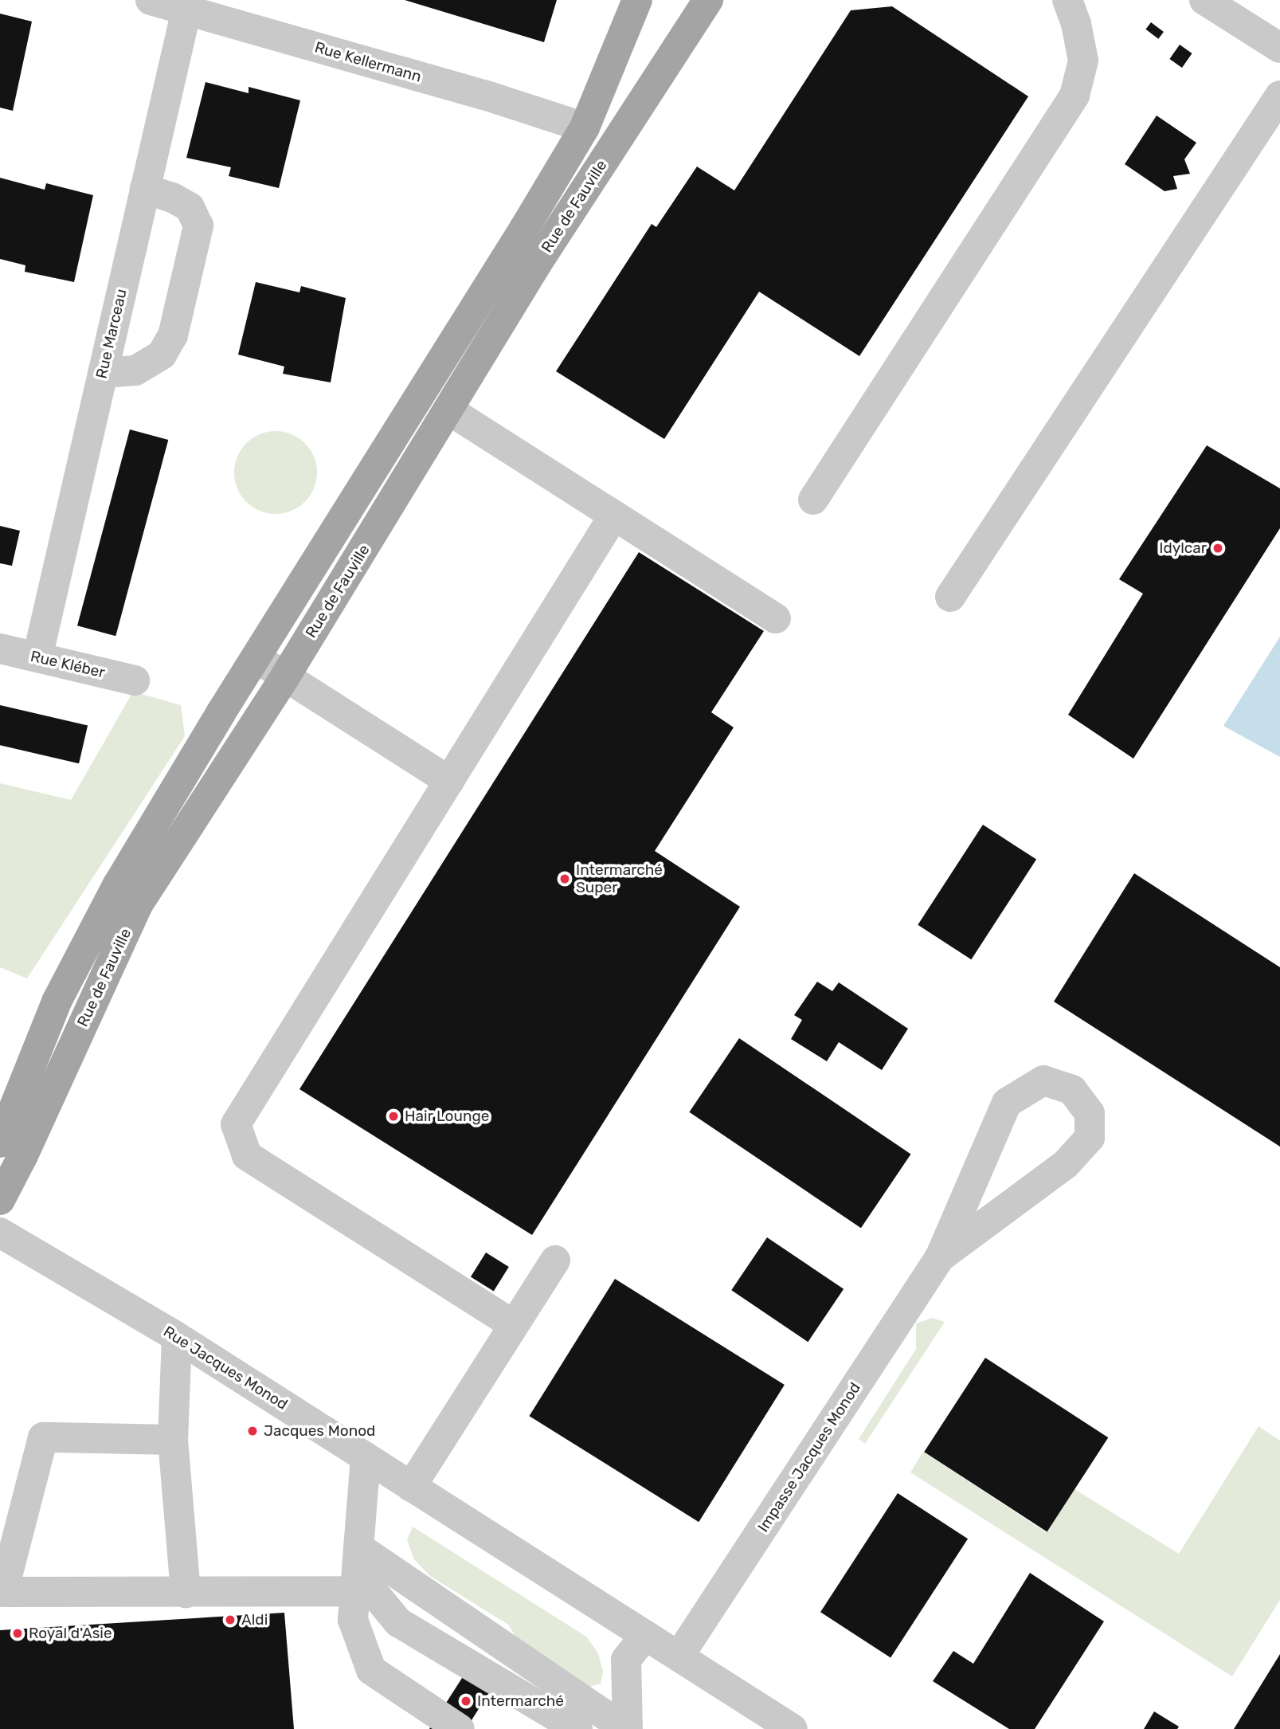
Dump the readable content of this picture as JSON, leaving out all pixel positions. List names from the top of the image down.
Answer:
{
  "streets": {
    "main road": ["Rue de Fauville"],
    "street": [
      "Rue Kellermann",
      "Rue Marceau",
      "Rue Kléber",
      "Rue Jacques Monod",
      "Impasse Jacques Monod"
    ]
  },
  "crossings": [
    ["Rue Kellermann", "Rue de Fauville"],
    ["Rue Kellermann", "Rue Marceau"],
    ["Rue Marceau", "Rue Kléber"],
    ["Rue Jacques Monod", "Impasse Jacques Monod"]
  ],
  "places": [
    "Idylcar",
    "Intermarché Super",
    "Hair Lounge",
    "Jacques Monod",
    "Aldi",
    "Royal d'Asie",
    "Intermarché"
  ]
}
